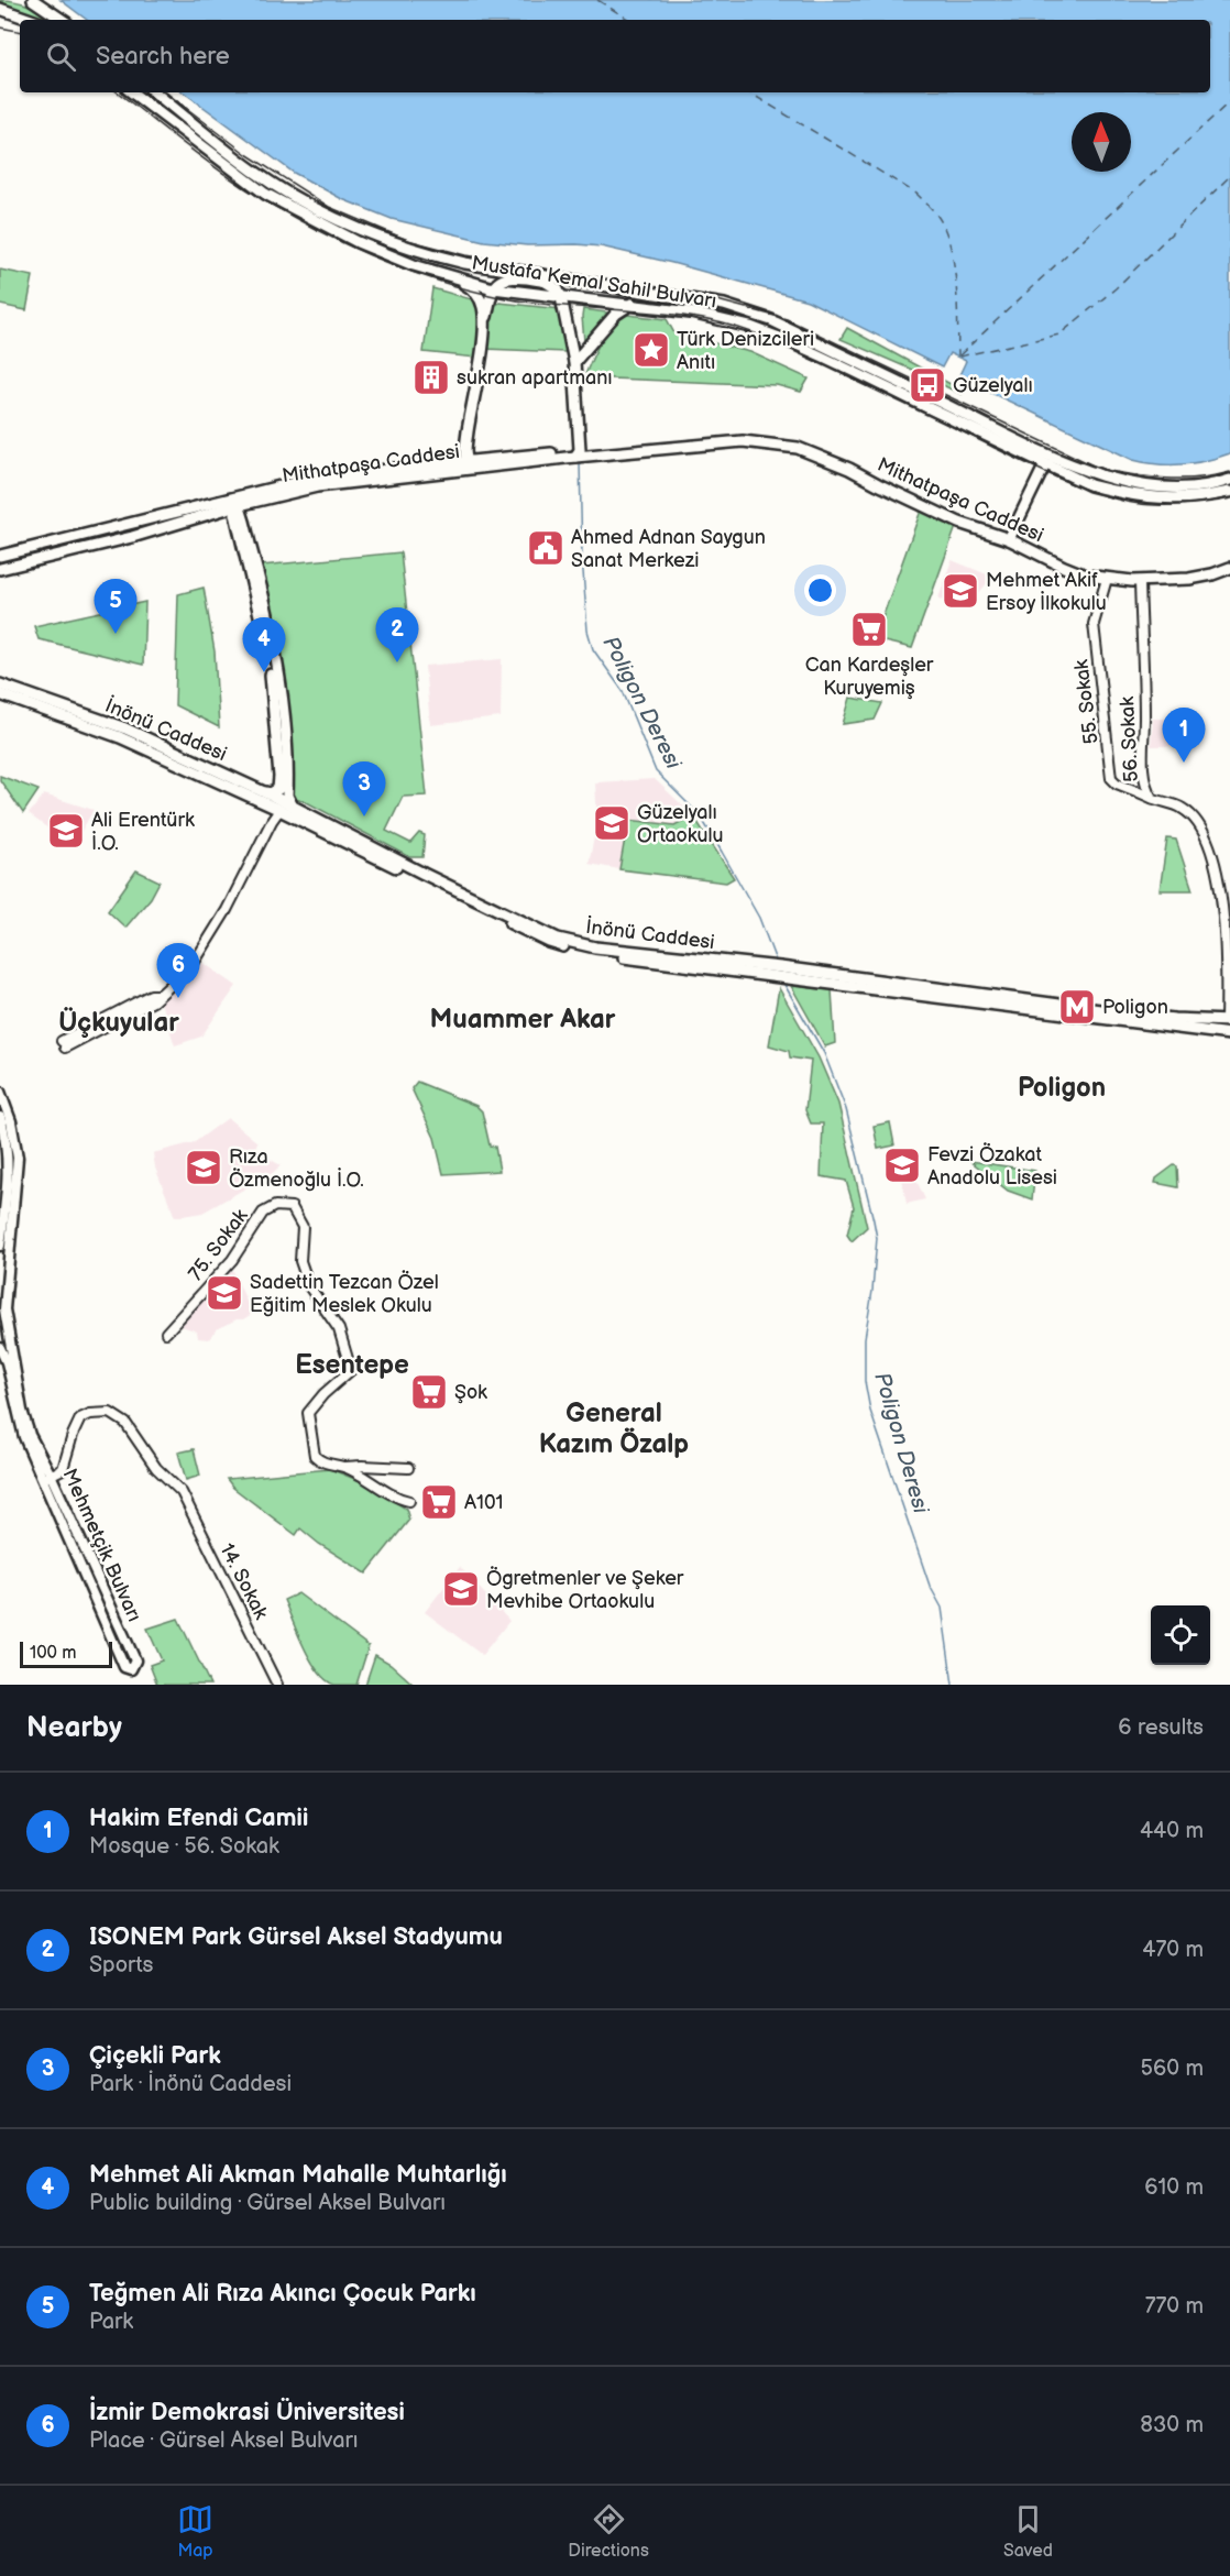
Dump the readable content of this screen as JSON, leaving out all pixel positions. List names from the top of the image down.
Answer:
{
  "streets": {
    "main road": [
      "Mustafa Kemal Sahil Bulvarı",
      "Mithatpaşa Caddesi",
      "İnönü Caddesi",
      "Mehmetçik Bulvarı"
    ],
    "street": [
      "55. Sokak",
      "56. Sokak",
      "75. Sokak",
      "14. Sokak"
    ]
  },
  "crossings": [
    ["Mithatpaşa Caddesi", "55. Sokak"],
    ["Mithatpaşa Caddesi", "56. Sokak"],
    ["55. Sokak", "56. Sokak"],
    ["İnönü Caddesi", "56. Sokak"],
    ["Mehmetçik Bulvarı", "14. Sokak"]
  ],
  "districts": [
    "Muammer Akar",
    "Üçkuyular",
    "Poligon",
    "Esentepe",
    "General Kazım Özalp"
  ],
  "water": ["Poligon Deresi"],
  "places": {
    "place": ["Türk Denizcileri Anıtı"],
    "building": ["sukran apartmanı"],
    "bus stop": ["Güzelyalı"],
    "public building": ["Ahmed Adnan Saygun Sanat Merkezi"],
    "school or university": [
      "Mehmet Akif Ersoy İlkokulu",
      "Güzelyalı Ortaokulu",
      "Ali Erentürk İ.O.",
      "Fevzi Özakat Anadolu Lisesi",
      "Rıza Özmenoğlu İ.O.",
      "Sadettin Tezcan Özel Eğitim Meslek Okulu",
      "Ögretmenler ve Şeker Mevhibe Ortaokulu"
    ],
    "supermarket": ["Can Kardeşler Kuruyemiş", "Şok", "A101"],
    "metro station": ["Poligon"]
  },
  "scale_bar": "100 m",
  "north": "top",
  "page": {
    "search": "Search here",
    "pins": [
      "5",
      "2",
      "4",
      "1",
      "3",
      "6"
    ],
    "scale": "100 m",
    "heading": ["Nearby", "6 results"],
    "list": [
      {
        "mark": "1",
        "name": "Hakim Efendi Camii",
        "note": "Mosque · 56. Sokak",
        "value": "440 m"
      },
      {
        "mark": "2",
        "name": "ISONEM Park Gürsel Aksel Stadyumu",
        "note": "Sports",
        "value": "470 m"
      },
      {
        "mark": "3",
        "name": "Çiçekli Park",
        "note": "Park · İnönü Caddesi",
        "value": "560 m"
      },
      {
        "mark": "4",
        "name": "Mehmet Ali Akman Mahalle Muhtarlığı",
        "note": "Public building · Gürsel Aksel Bulvarı",
        "value": "610 m"
      },
      {
        "mark": "5",
        "name": "Teğmen Ali Rıza Akıncı Çocuk Parkı",
        "note": "Park",
        "value": "770 m"
      },
      {
        "mark": "6",
        "name": "İzmir Demokrasi Üniversitesi",
        "note": "Place · Gürsel Aksel Bulvarı",
        "value": "830 m"
      }
    ],
    "nav": ["Map", "Directions", "Saved"]
  }
}
